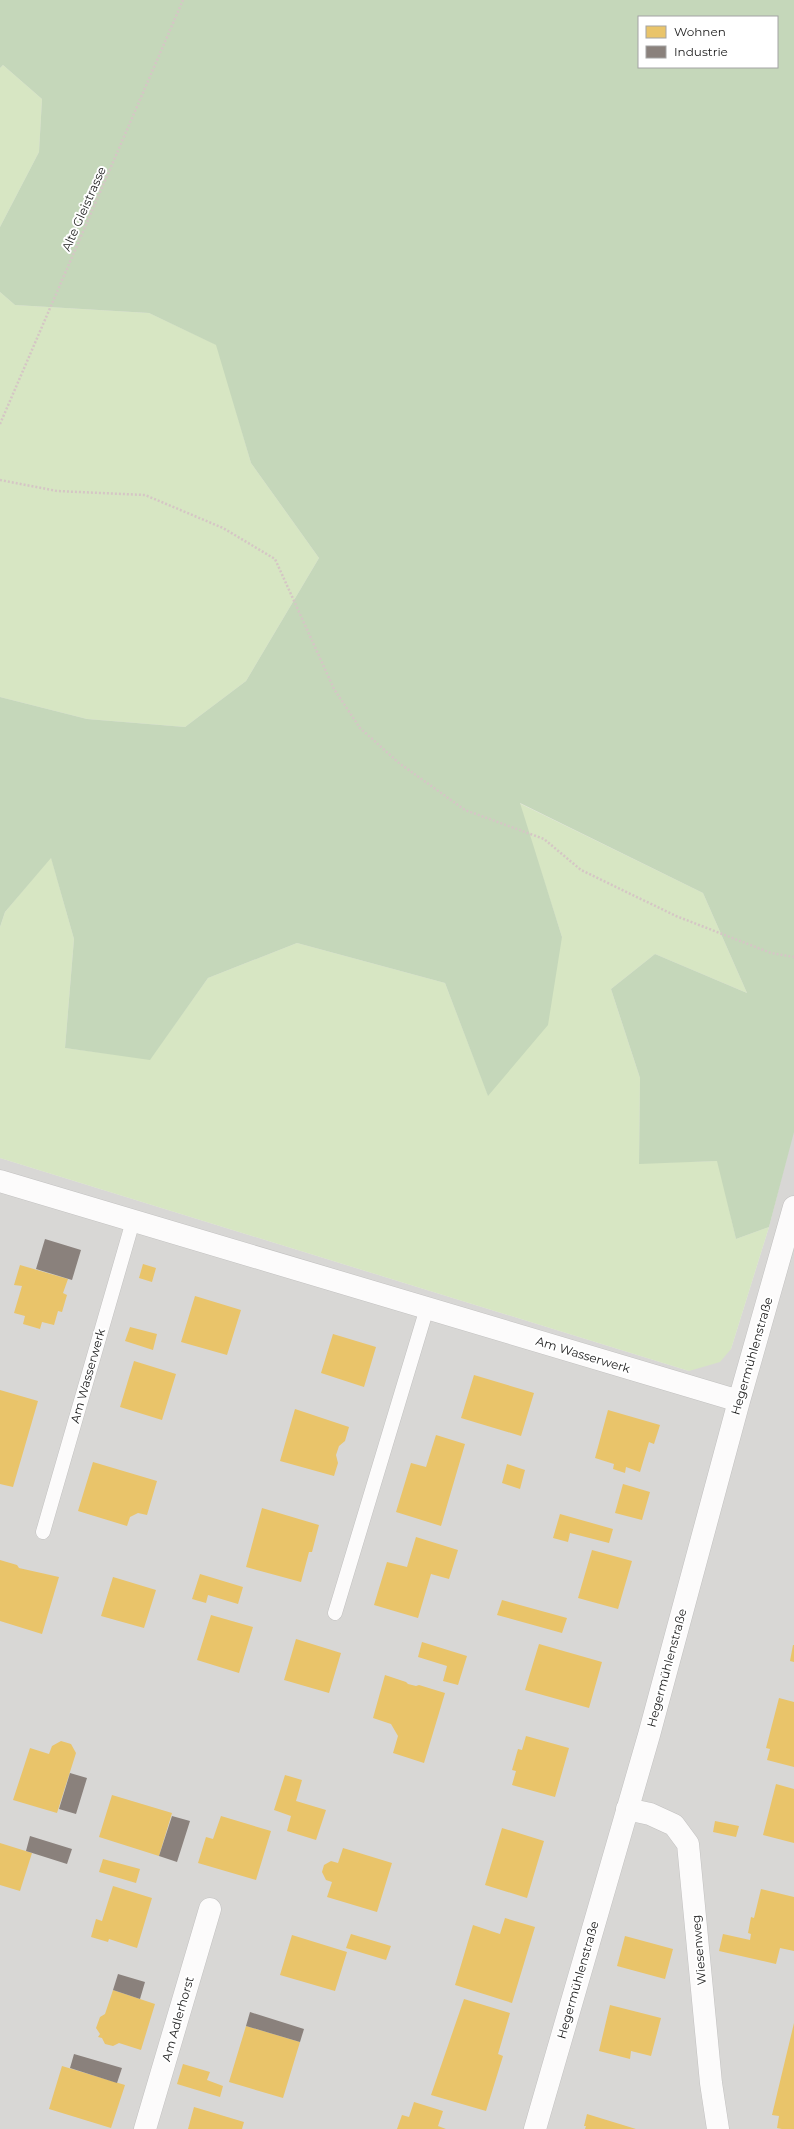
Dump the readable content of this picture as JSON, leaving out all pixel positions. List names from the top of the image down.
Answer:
{
  "streets": {
    "street": [
      "Am Wasserwerk",
      "Hegermühlenstraße",
      "Wiesenweg",
      "Am Adlerhorst"
    ],
    "path": ["Alte Gleistrasse"]
  },
  "crossings": [
    ["Am Wasserwerk", "Hegermühlenstraße"],
    ["Hegermühlenstraße", "Wiesenweg"]
  ],
  "legend": ["Wohnen", "Industrie"]
}
